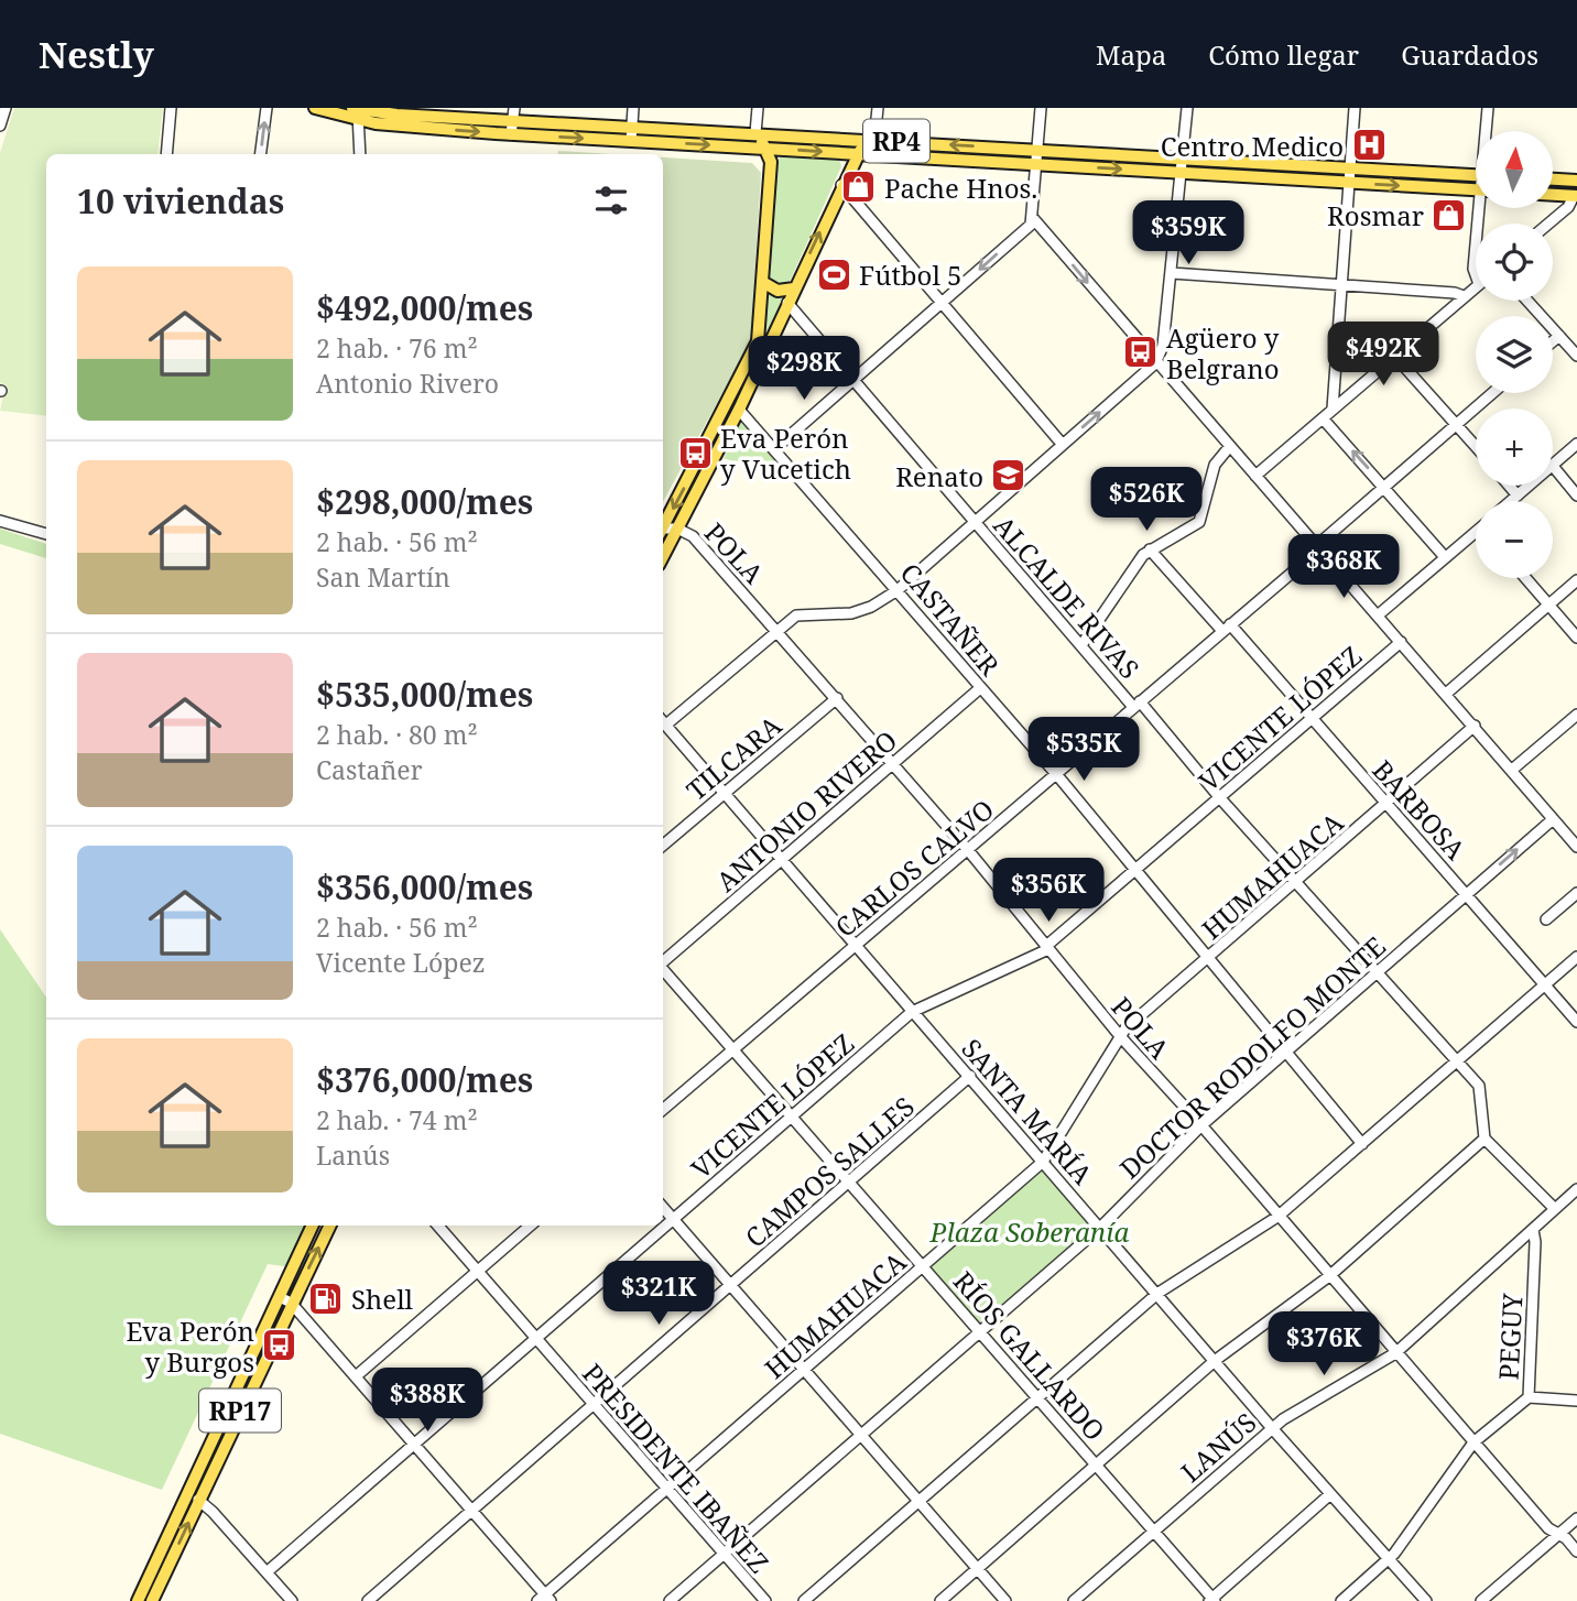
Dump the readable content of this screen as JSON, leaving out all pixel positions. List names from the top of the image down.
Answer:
{
  "streets": {
    "main road": ["RP4", "RP17"],
    "street": [
      "POLA",
      "ALCALDE RIVAS",
      "CASTAÑER",
      "VICENTE LÓPEZ",
      "TILCARA",
      "BARBOSA",
      "ANTONIO RIVERO",
      "CARLOS CALVO",
      "HUMAHUACA",
      "DOCTOR RODOLFO MONTE",
      "SANTA MARÍA",
      "CAMPOS SALLES",
      "PEGUY",
      "RÍOS GALLARDO",
      "LANÚS",
      "PRESIDENTE IBAÑEZ"
    ]
  },
  "crossings": [
    ["POLA", "VICENTE LÓPEZ"],
    ["POLA", "TILCARA"],
    ["POLA", "ANTONIO RIVERO"],
    ["POLA", "CARLOS CALVO"],
    ["POLA", "HUMAHUACA"],
    ["POLA", "DOCTOR RODOLFO MONTE"],
    ["POLA", "LANÚS"],
    ["ALCALDE RIVAS", "VICENTE LÓPEZ"],
    ["ALCALDE RIVAS", "CARLOS CALVO"],
    ["ALCALDE RIVAS", "HUMAHUACA"],
    ["ALCALDE RIVAS", "DOCTOR RODOLFO MONTE"],
    ["CASTAÑER", "VICENTE LÓPEZ"],
    ["CASTAÑER", "ANTONIO RIVERO"],
    ["CASTAÑER", "CARLOS CALVO"],
    ["CASTAÑER", "HUMAHUACA"],
    ["CASTAÑER", "DOCTOR RODOLFO MONTE"],
    ["VICENTE LÓPEZ", "BARBOSA"],
    ["VICENTE LÓPEZ", "SANTA MARÍA"],
    ["VICENTE LÓPEZ", "RÍOS GALLARDO"],
    ["VICENTE LÓPEZ", "PRESIDENTE IBAÑEZ"],
    ["TILCARA", "SANTA MARÍA"],
    ["BARBOSA", "CARLOS CALVO"],
    ["BARBOSA", "HUMAHUACA"],
    ["BARBOSA", "DOCTOR RODOLFO MONTE"],
    ["ANTONIO RIVERO", "SANTA MARÍA"],
    ["CARLOS CALVO", "SANTA MARÍA"],
    ["CARLOS CALVO", "RÍOS GALLARDO"],
    ["HUMAHUACA", "SANTA MARÍA"],
    ["HUMAHUACA", "RÍOS GALLARDO"],
    ["HUMAHUACA", "PRESIDENTE IBAÑEZ"],
    ["DOCTOR RODOLFO MONTE", "SANTA MARÍA"],
    ["DOCTOR RODOLFO MONTE", "RÍOS GALLARDO"],
    ["DOCTOR RODOLFO MONTE", "PRESIDENTE IBAÑEZ"],
    ["SANTA MARÍA", "CAMPOS SALLES"],
    ["SANTA MARÍA", "LANÚS"],
    ["CAMPOS SALLES", "RÍOS GALLARDO"],
    ["CAMPOS SALLES", "PRESIDENTE IBAÑEZ"],
    ["PEGUY", "LANÚS"],
    ["RÍOS GALLARDO", "LANÚS"]
  ],
  "parks": ["Plaza Soberanía"],
  "places": {
    "hospital": ["Centro Medico"],
    "shop": ["Pache Hnos.", "Rosmar"],
    "sports": ["Fútbol 5"],
    "bus stop": ["Agüero y Belgrano", "Eva Perón y Vucetich", "Eva Perón y Burgos"],
    "school or university": ["Renato"],
    "fuel station": ["Shell"]
  },
  "north": "top",
  "page": {
    "header": "Nestly",
    "nav": ["Mapa", "Cómo llegar", "Guardados"],
    "map_buttons": ["+", "−"],
    "heading": "10 viviendas",
    "price": [
      "$359K",
      "$492K",
      "$298K",
      "$526K",
      "$368K",
      "$535K",
      "$356K",
      "$321K",
      "$376K",
      "$388K"
    ],
    "list": [
      {
        "name": "$492,000/mes",
        "note": "2 hab. · 76 m² · Antonio Rivero"
      },
      {
        "name": "$298,000/mes",
        "note": "2 hab. · 56 m² · San Martín"
      },
      {
        "name": "$535,000/mes",
        "note": "2 hab. · 80 m² · Castañer"
      },
      {
        "name": "$356,000/mes",
        "note": "2 hab. · 56 m² · Vicente López"
      },
      {
        "name": "$376,000/mes",
        "note": "2 hab. · 74 m² · Lanús"
      }
    ]
  }
}
